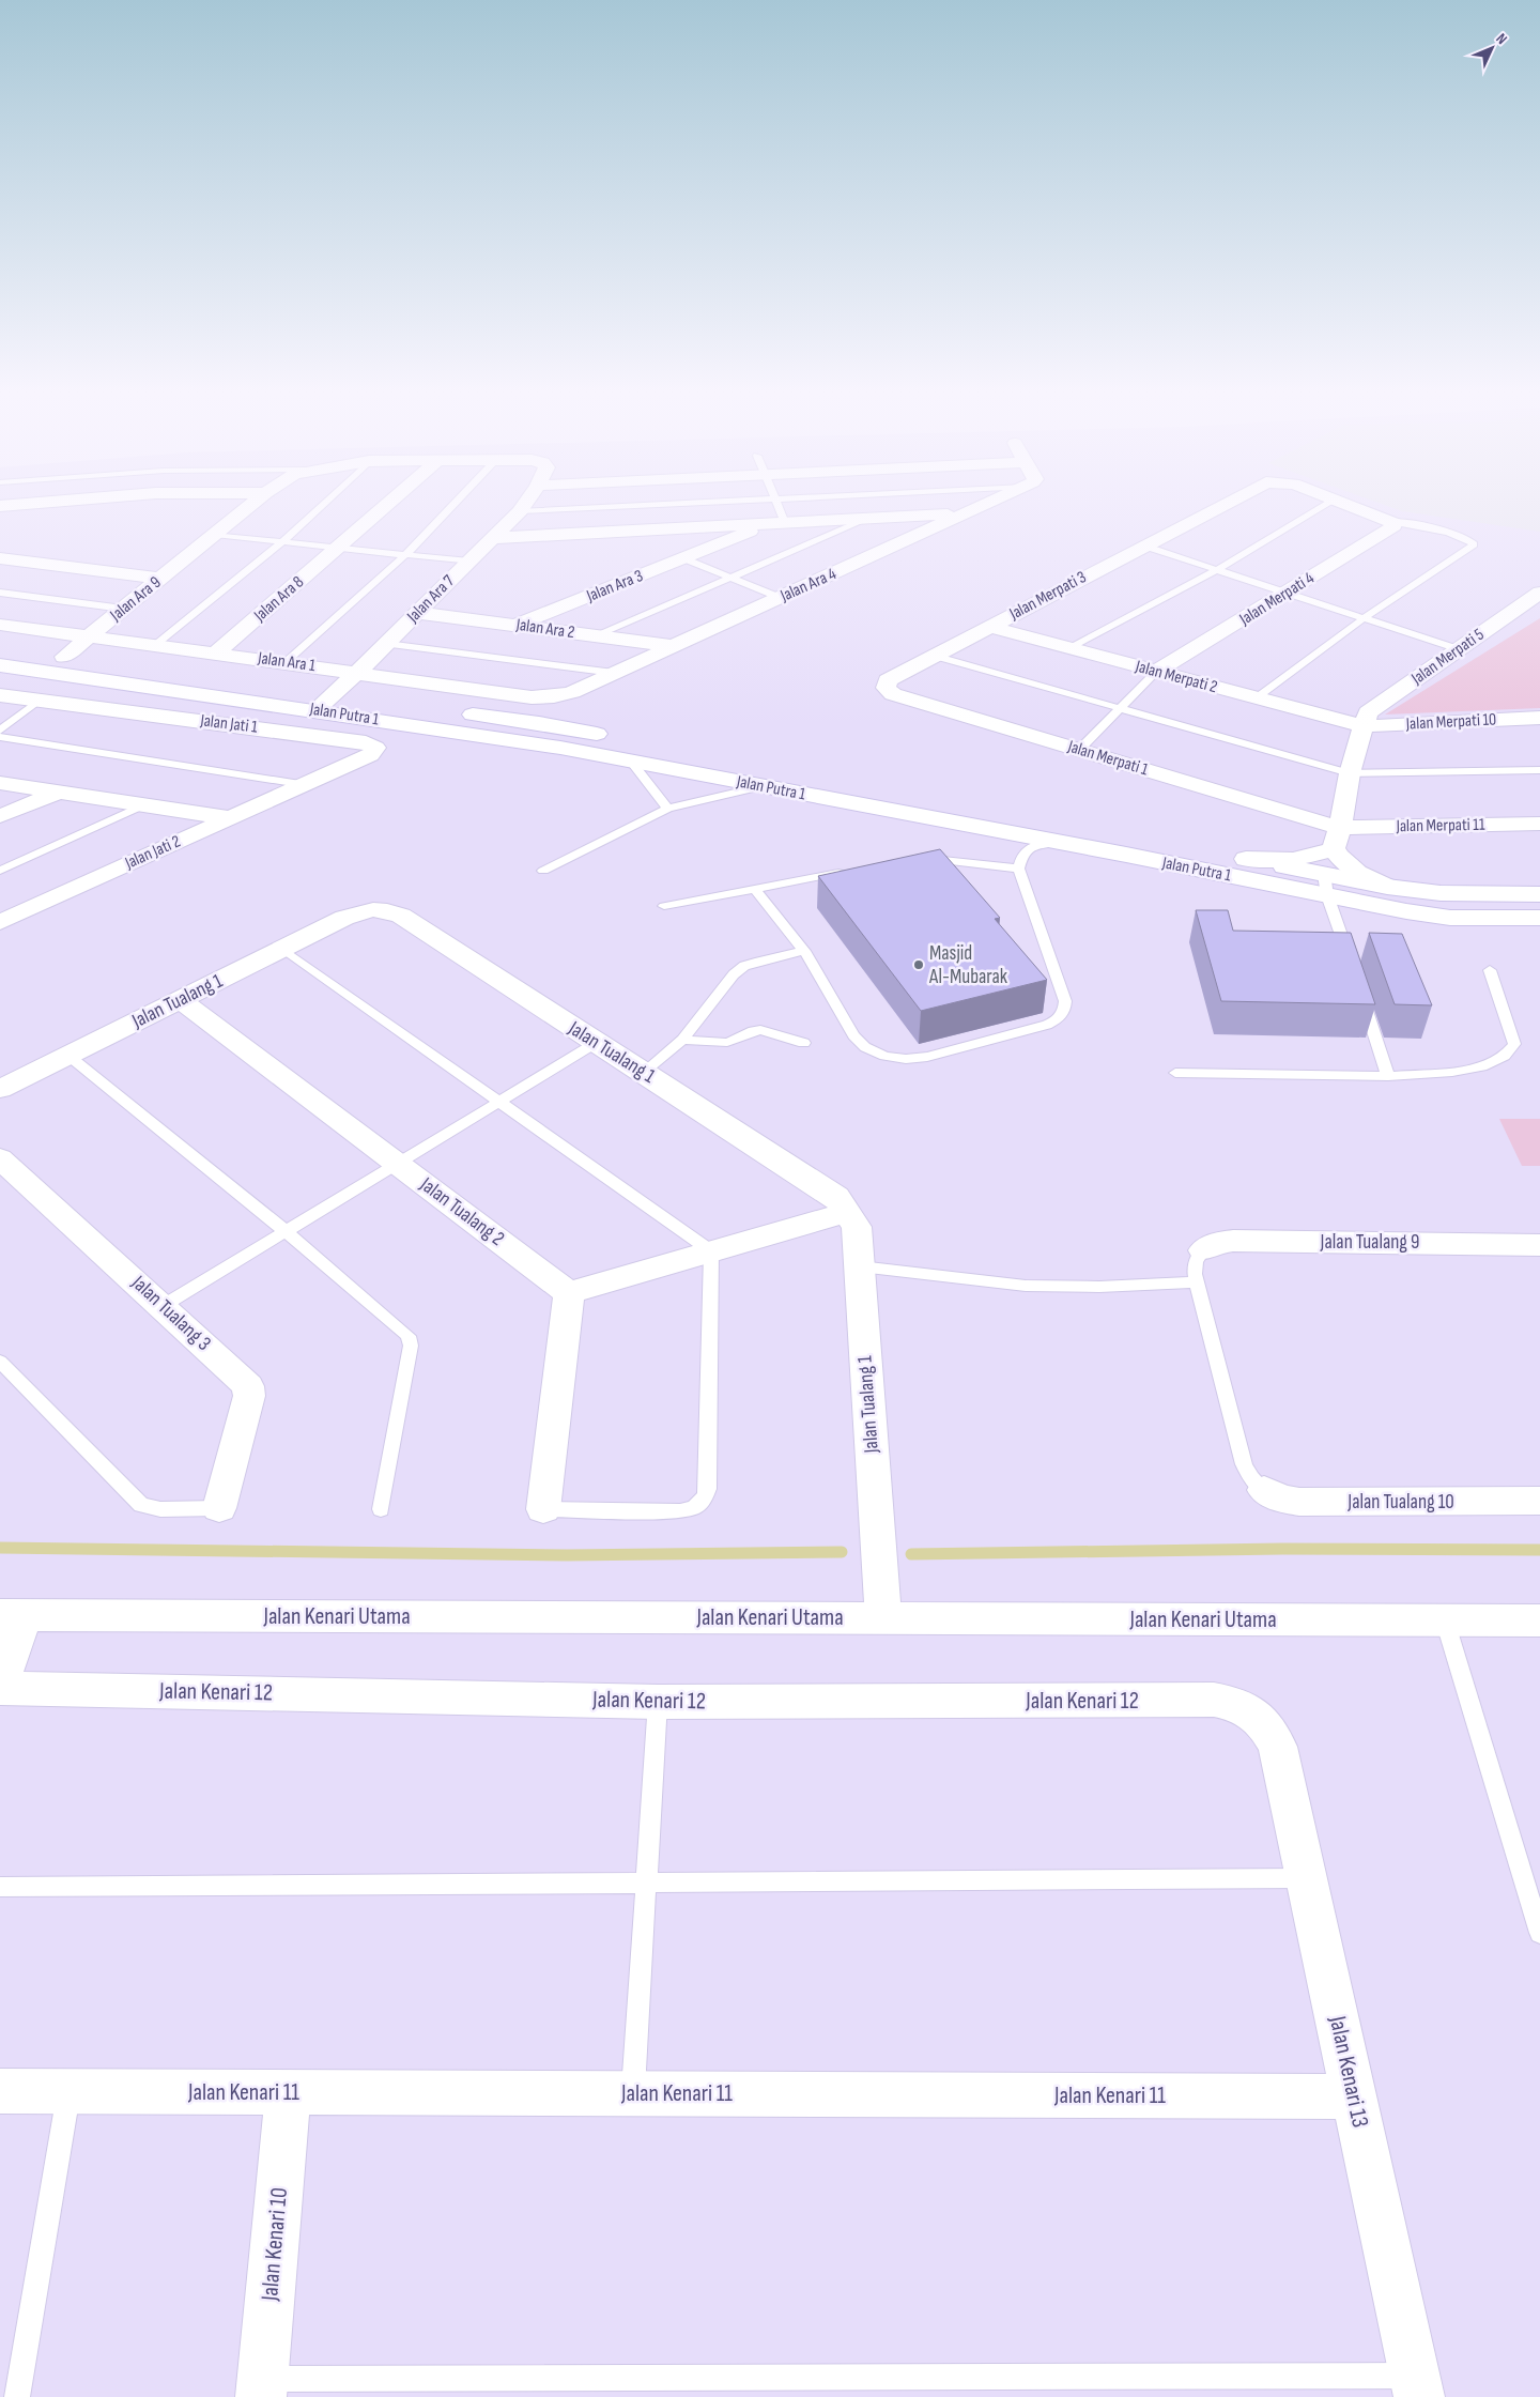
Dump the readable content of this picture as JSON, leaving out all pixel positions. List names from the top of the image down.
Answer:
{
  "streets": {
    "street": [
      "Jalan Ara 4",
      "Jalan Ara 3",
      "Jalan Merpati 3",
      "Jalan Ara 9",
      "Jalan Ara 8",
      "Jalan Ara 7",
      "Jalan Merpati 4",
      "Jalan Ara 2",
      "Jalan Merpati 5",
      "Jalan Ara 1",
      "Jalan Merpati 2",
      "Jalan Putra 1",
      "Jalan Merpati 10",
      "Jalan Jati 1",
      "Jalan Merpati 1",
      "Jalan Merpati 11",
      "Jalan Jati 2",
      "Jalan Tualang 1",
      "Jalan Tualang 2",
      "Jalan Tualang 9",
      "Jalan Tualang 3",
      "Jalan Tualang 10",
      "Jalan Kenari Utama",
      "Jalan Kenari 12",
      "Jalan Kenari 13",
      "Jalan Kenari 11",
      "Jalan Kenari 10"
    ]
  },
  "crossings": [
    ["Jalan Ara 4", "Jalan Ara 2"],
    ["Jalan Ara 4", "Jalan Ara 1"],
    ["Jalan Ara 3", "Jalan Ara 2"],
    ["Jalan Merpati 3", "Jalan Merpati 2"],
    ["Jalan Merpati 3", "Jalan Merpati 1"],
    ["Jalan Ara 9", "Jalan Ara 1"],
    ["Jalan Ara 9", "Jalan Putra 1"],
    ["Jalan Ara 8", "Jalan Ara 1"],
    ["Jalan Ara 7", "Jalan Ara 2"],
    ["Jalan Ara 7", "Jalan Ara 1"],
    ["Jalan Ara 7", "Jalan Putra 1"],
    ["Jalan Merpati 4", "Jalan Merpati 2"],
    ["Jalan Merpati 5", "Jalan Merpati 2"],
    ["Jalan Merpati 5", "Jalan Merpati 10"],
    ["Jalan Merpati 5", "Jalan Merpati 1"],
    ["Jalan Merpati 5", "Jalan Merpati 11"],
    ["Jalan Merpati 2", "Jalan Merpati 10"],
    ["Jalan Jati 1", "Jalan Jati 2"],
    ["Jalan Merpati 1", "Jalan Merpati 11"],
    ["Jalan Tualang 1", "Jalan Tualang 2"],
    ["Jalan Tualang 1", "Jalan Kenari Utama"],
    ["Jalan Kenari 12", "Jalan Kenari 13"],
    ["Jalan Kenari 13", "Jalan Kenari 11"],
    ["Jalan Kenari 11", "Jalan Kenari 10"]
  ],
  "places": ["Masjid Al-Mubarak"],
  "north": "top right"
}
